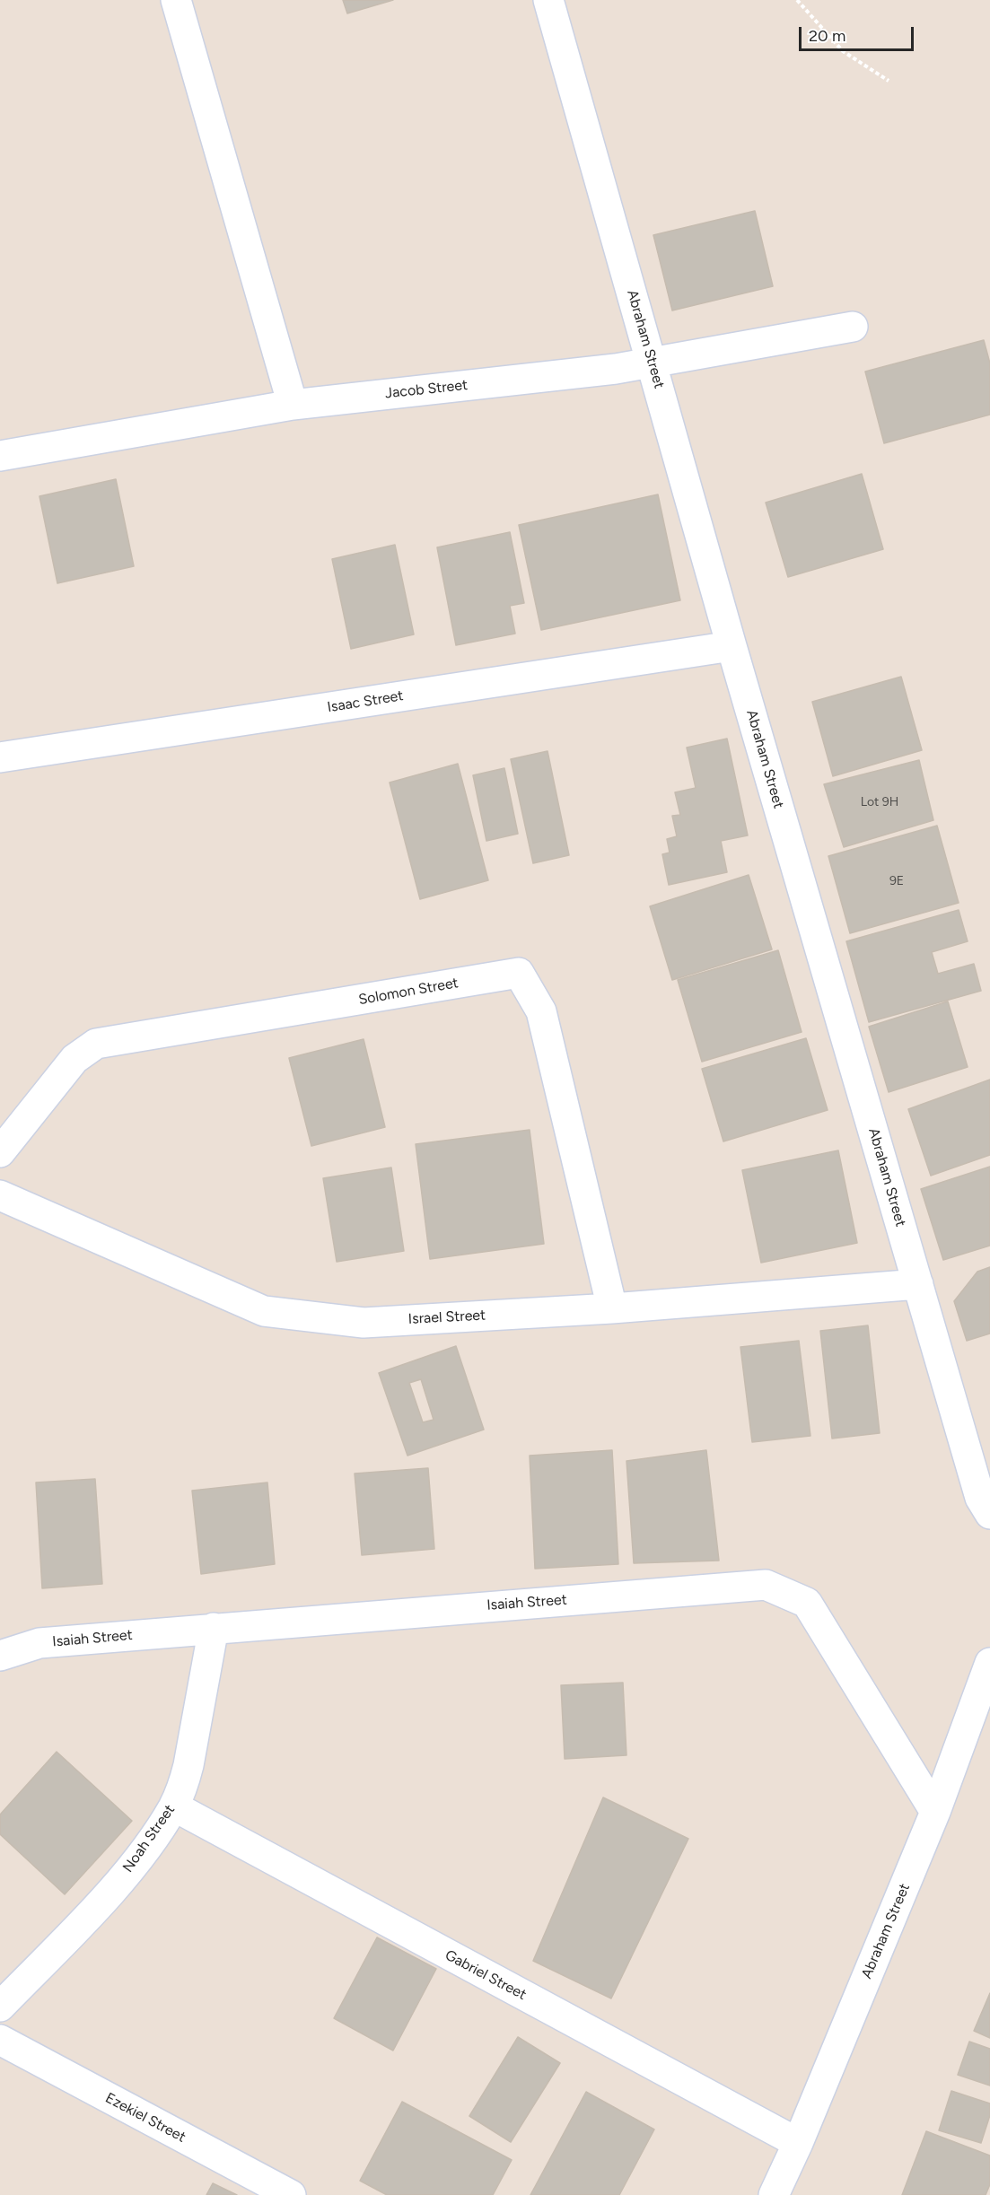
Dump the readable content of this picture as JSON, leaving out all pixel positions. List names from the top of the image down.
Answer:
{
  "streets": {
    "street": [
      "Abraham Street",
      "Jacob Street",
      "Isaac Street",
      "Solomon Street",
      "Israel Street",
      "Isaiah Street",
      "Noah Street",
      "Gabriel Street",
      "Ezekiel Street"
    ]
  },
  "crossings": [
    ["Abraham Street", "Jacob Street"],
    ["Abraham Street", "Isaac Street"],
    ["Abraham Street", "Israel Street"],
    ["Abraham Street", "Isaiah Street"],
    ["Abraham Street", "Gabriel Street"],
    ["Solomon Street", "Israel Street"],
    ["Isaiah Street", "Noah Street"],
    ["Noah Street", "Gabriel Street"]
  ],
  "house_numbers": ["Lot 9H", "9E"],
  "scale_bar": "20 m"
}
